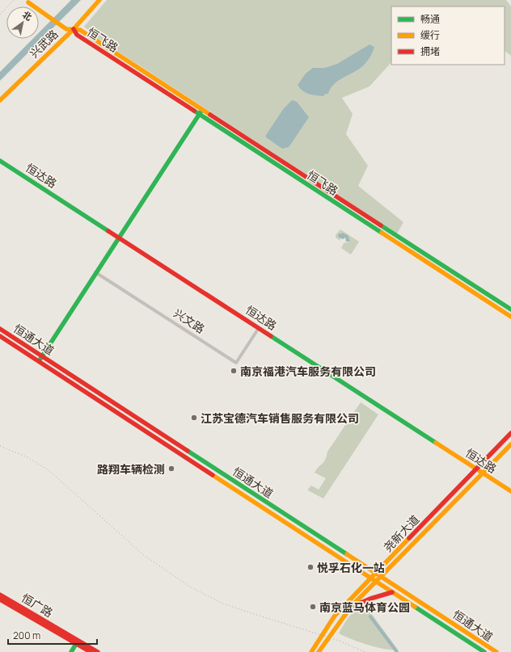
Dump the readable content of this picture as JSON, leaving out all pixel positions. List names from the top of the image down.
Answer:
{
  "streets": {
    "main road": [
      "恒飞路",
      "兴武路",
      "恒达路",
      "恒通大道",
      "尧新大道",
      "恒广路"
    ],
    "street": ["兴文路"]
  },
  "crossings": [
    ["恒飞路", "兴武路"],
    ["恒达路", "兴文路"],
    ["恒达路", "尧新大道"],
    ["恒通大道", "尧新大道"]
  ],
  "places": [
    "南京福港汽车服务有限公司",
    "江苏宝德汽车销售服务有限公司",
    "路翔车辆检测",
    "悦孚石化一站",
    "南京蓝马体育公园"
  ],
  "legend": ["畅通", "缓行", "拥堵"],
  "scale_bar": "200 m",
  "north": "top right"
}
